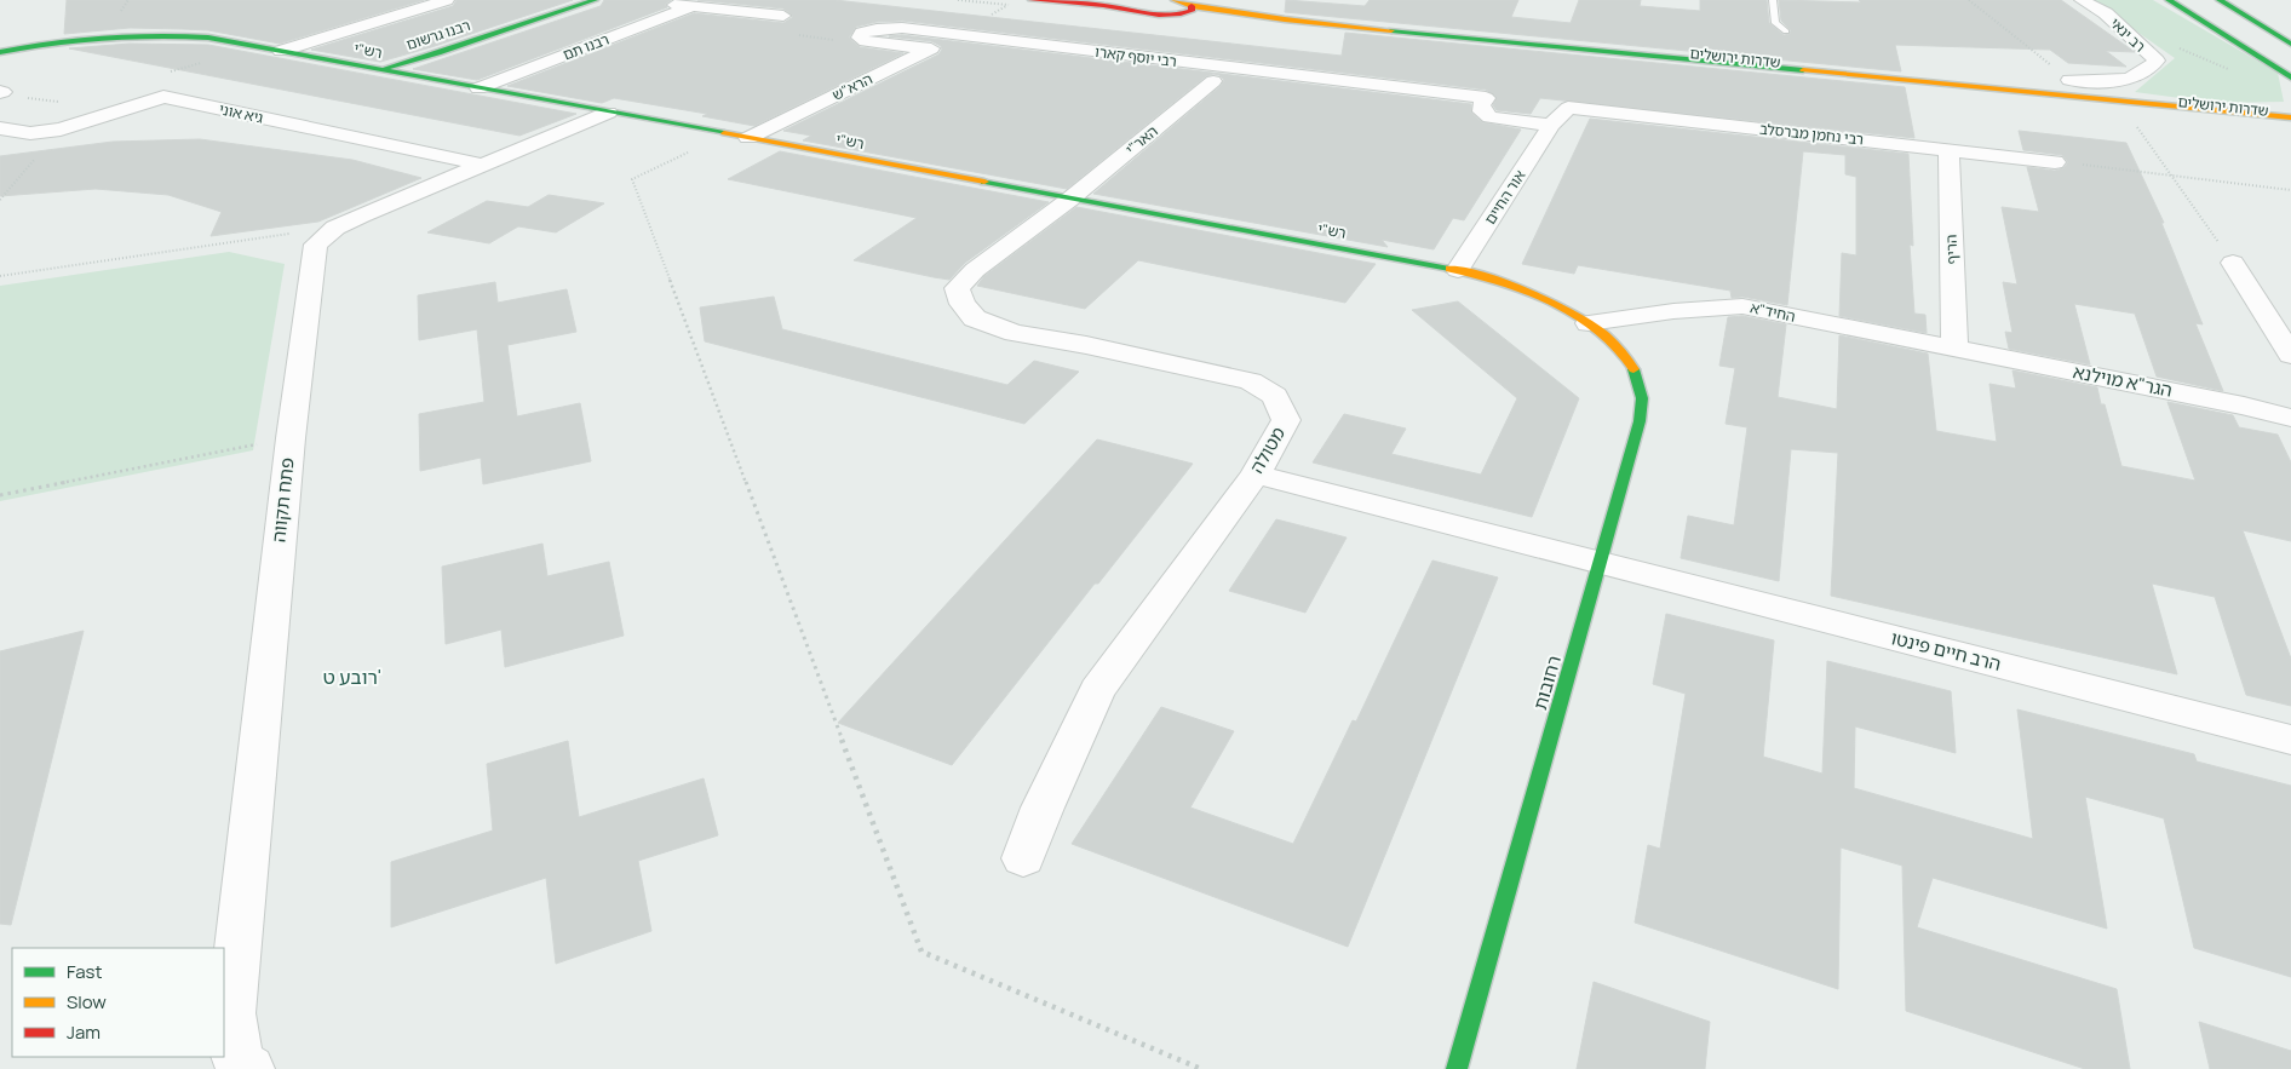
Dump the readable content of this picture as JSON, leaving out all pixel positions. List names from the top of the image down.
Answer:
{
  "streets": {
    "street": [
      "רבנו גרשום",
      "רב ינאי",
      "רבנו תם",
      "רש\"י",
      "רבי יוסף קארו",
      "שדרות ירושלים",
      "הרא\"ש",
      "גיא אוני",
      "רבי נחמן מברסלב",
      "האר\"י",
      "אור החיים",
      "הריף",
      "החיד\"א",
      "הגר\"א מוילנא",
      "מטולה",
      "פתח תקווה",
      "הרב חיים פינטו",
      "רחובות"
    ]
  },
  "crossings": [
    ["רבנו גרשום", "רש\"י"],
    ["רבנו תם", "רש\"י"],
    ["רש\"י", "הרא\"ש"],
    ["רש\"י", "האר\"י"],
    ["רש\"י", "אור החיים"],
    ["רש\"י", "החיד\"א"],
    ["רש\"י", "מטולה"],
    ["רש\"י", "פתח תקווה"],
    ["רש\"י", "רחובות"],
    ["רבי יוסף קארו", "הרא\"ש"],
    ["רבי יוסף קארו", "אור החיים"],
    ["גיא אוני", "פתח תקווה"],
    ["רבי נחמן מברסלב", "אור החיים"],
    ["רבי נחמן מברסלב", "הריף"],
    ["האר\"י", "מטולה"],
    ["הריף", "החיד\"א"],
    ["הריף", "הגר\"א מוילנא"],
    ["החיד\"א", "הגר\"א מוילנא"],
    ["החיד\"א", "רחובות"],
    ["מטולה", "הרב חיים פינטו"],
    ["הרב חיים פינטו", "רחובות"]
  ],
  "districts": ["רובע ט'"],
  "legend": ["Fast", "Slow", "Jam"]
}
